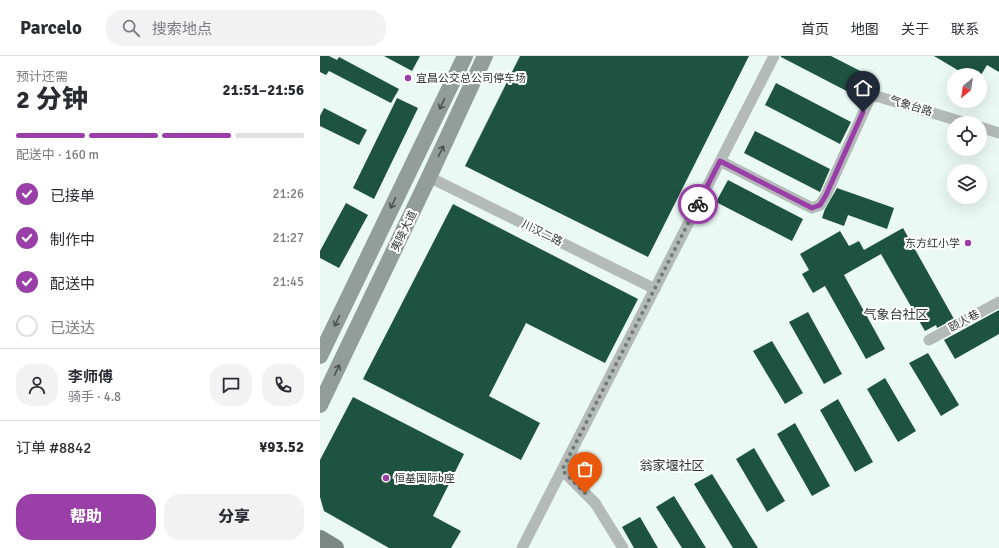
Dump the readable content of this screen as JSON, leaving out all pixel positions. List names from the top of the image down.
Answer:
{
  "streets": {
    "main road": ["夷陵大道"],
    "street": ["气象台路", "川汉二路", "颐人巷"]
  },
  "crossings": [
    ["夷陵大道", "川汉二路"]
  ],
  "districts": ["气象台社区", "翁家堰社区"],
  "places": ["宜昌公交总公司停车场", "东方红小学", "恒基国际b座"],
  "north": "bottom left",
  "page": {
    "header": "Parcelo",
    "search": "搜索地点",
    "nav": [
      "首页",
      "地图",
      "关于",
      "联系"
    ],
    "heading": ["2 分钟", "预计还需", "21:51–21:56"],
    "panel": [
      "李师傅",
      "骑手 · 4.8",
      "订单 #8842",
      "¥93.52"
    ],
    "bar": "配送中 · 160 m",
    "list": [
      ["已接单", "21:26"],
      ["制作中", "21:27"],
      ["配送中", "21:45"],
      "已送达"
    ],
    "buttons": ["帮助", "分享"]
  }
}
